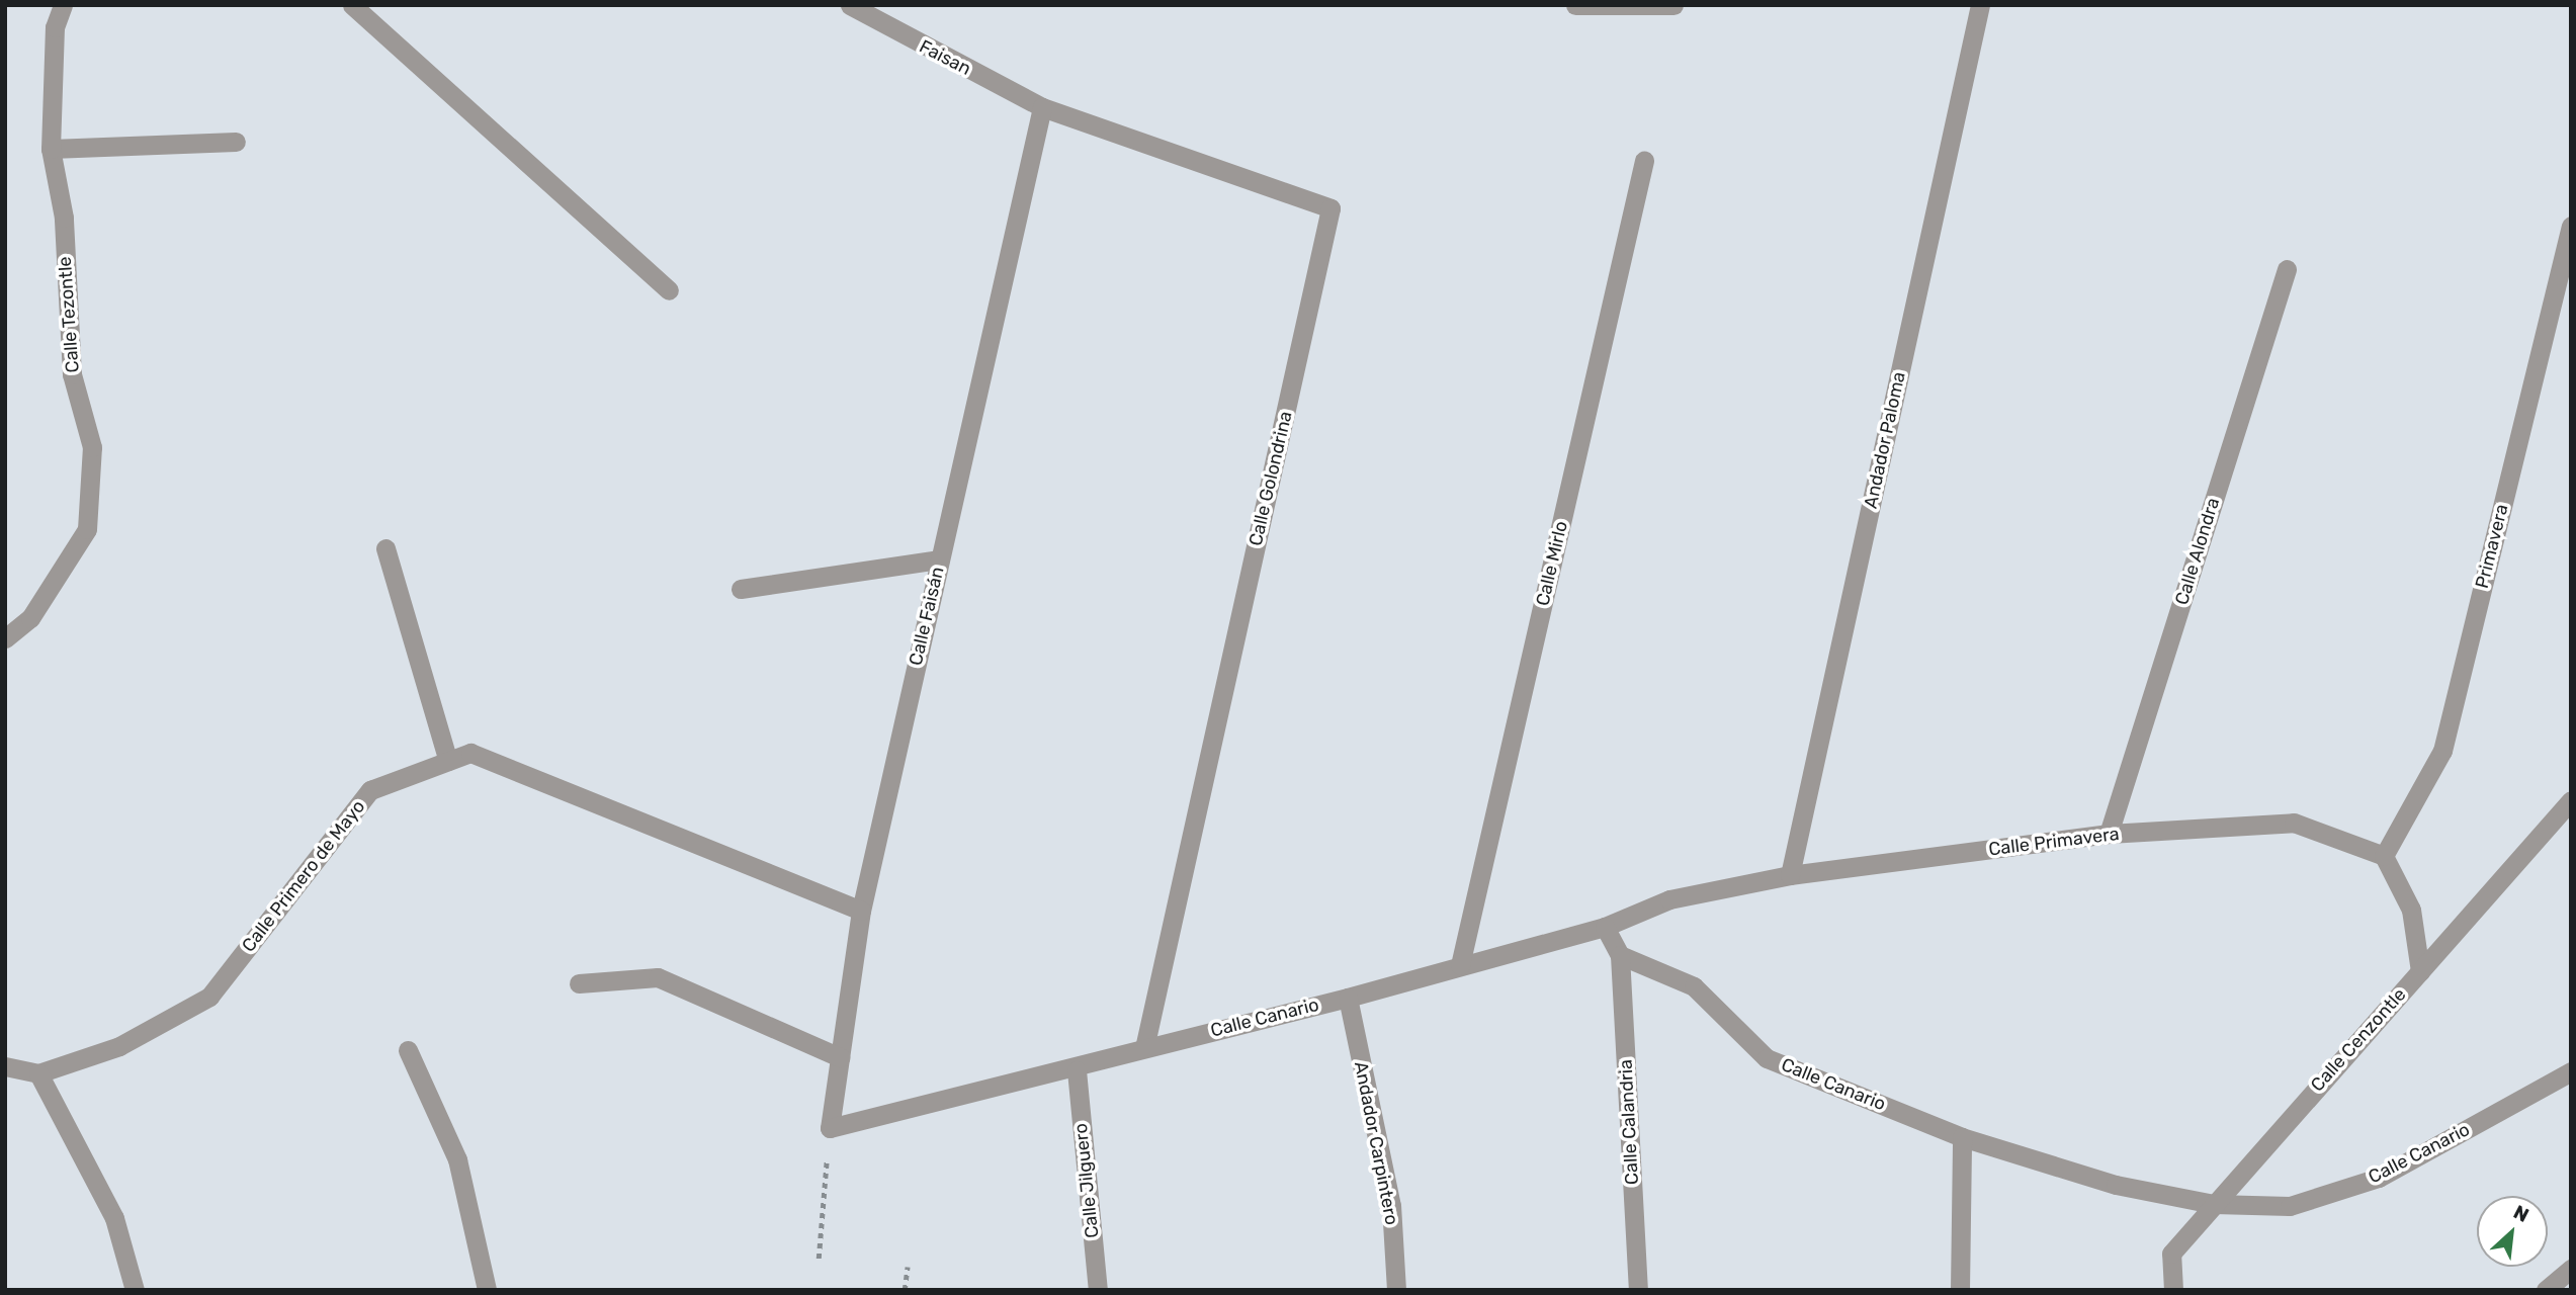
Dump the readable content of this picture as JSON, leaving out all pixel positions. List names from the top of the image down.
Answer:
{
  "streets": {
    "street": [
      "Faisan",
      "Calle Tezontle",
      "Andador Paloma",
      "Calle Golondrina",
      "Primavera",
      "Calle Alondra",
      "Calle Mirlo",
      "Calle Faisán",
      "Calle Primavera",
      "Calle Primero de Mayo",
      "Calle Canario",
      "Calle Cenzontle",
      "Calle Calandria",
      "Andador Carpintero",
      "Calle Jilguero"
    ]
  },
  "crossings": [
    ["Faisan", "Calle Golondrina"],
    ["Faisan", "Calle Faisán"],
    ["Andador Paloma", "Calle Primavera"],
    ["Calle Golondrina", "Calle Faisán"],
    ["Calle Golondrina", "Calle Canario"],
    ["Primavera", "Calle Primavera"],
    ["Calle Alondra", "Calle Primavera"],
    ["Calle Mirlo", "Calle Canario"],
    ["Calle Faisán", "Calle Primero de Mayo"],
    ["Calle Faisán", "Calle Canario"],
    ["Calle Primavera", "Calle Canario"],
    ["Calle Canario", "Calle Cenzontle"],
    ["Calle Canario", "Calle Calandria"],
    ["Calle Canario", "Andador Carpintero"],
    ["Calle Canario", "Calle Jilguero"]
  ],
  "north": "top right"
}
